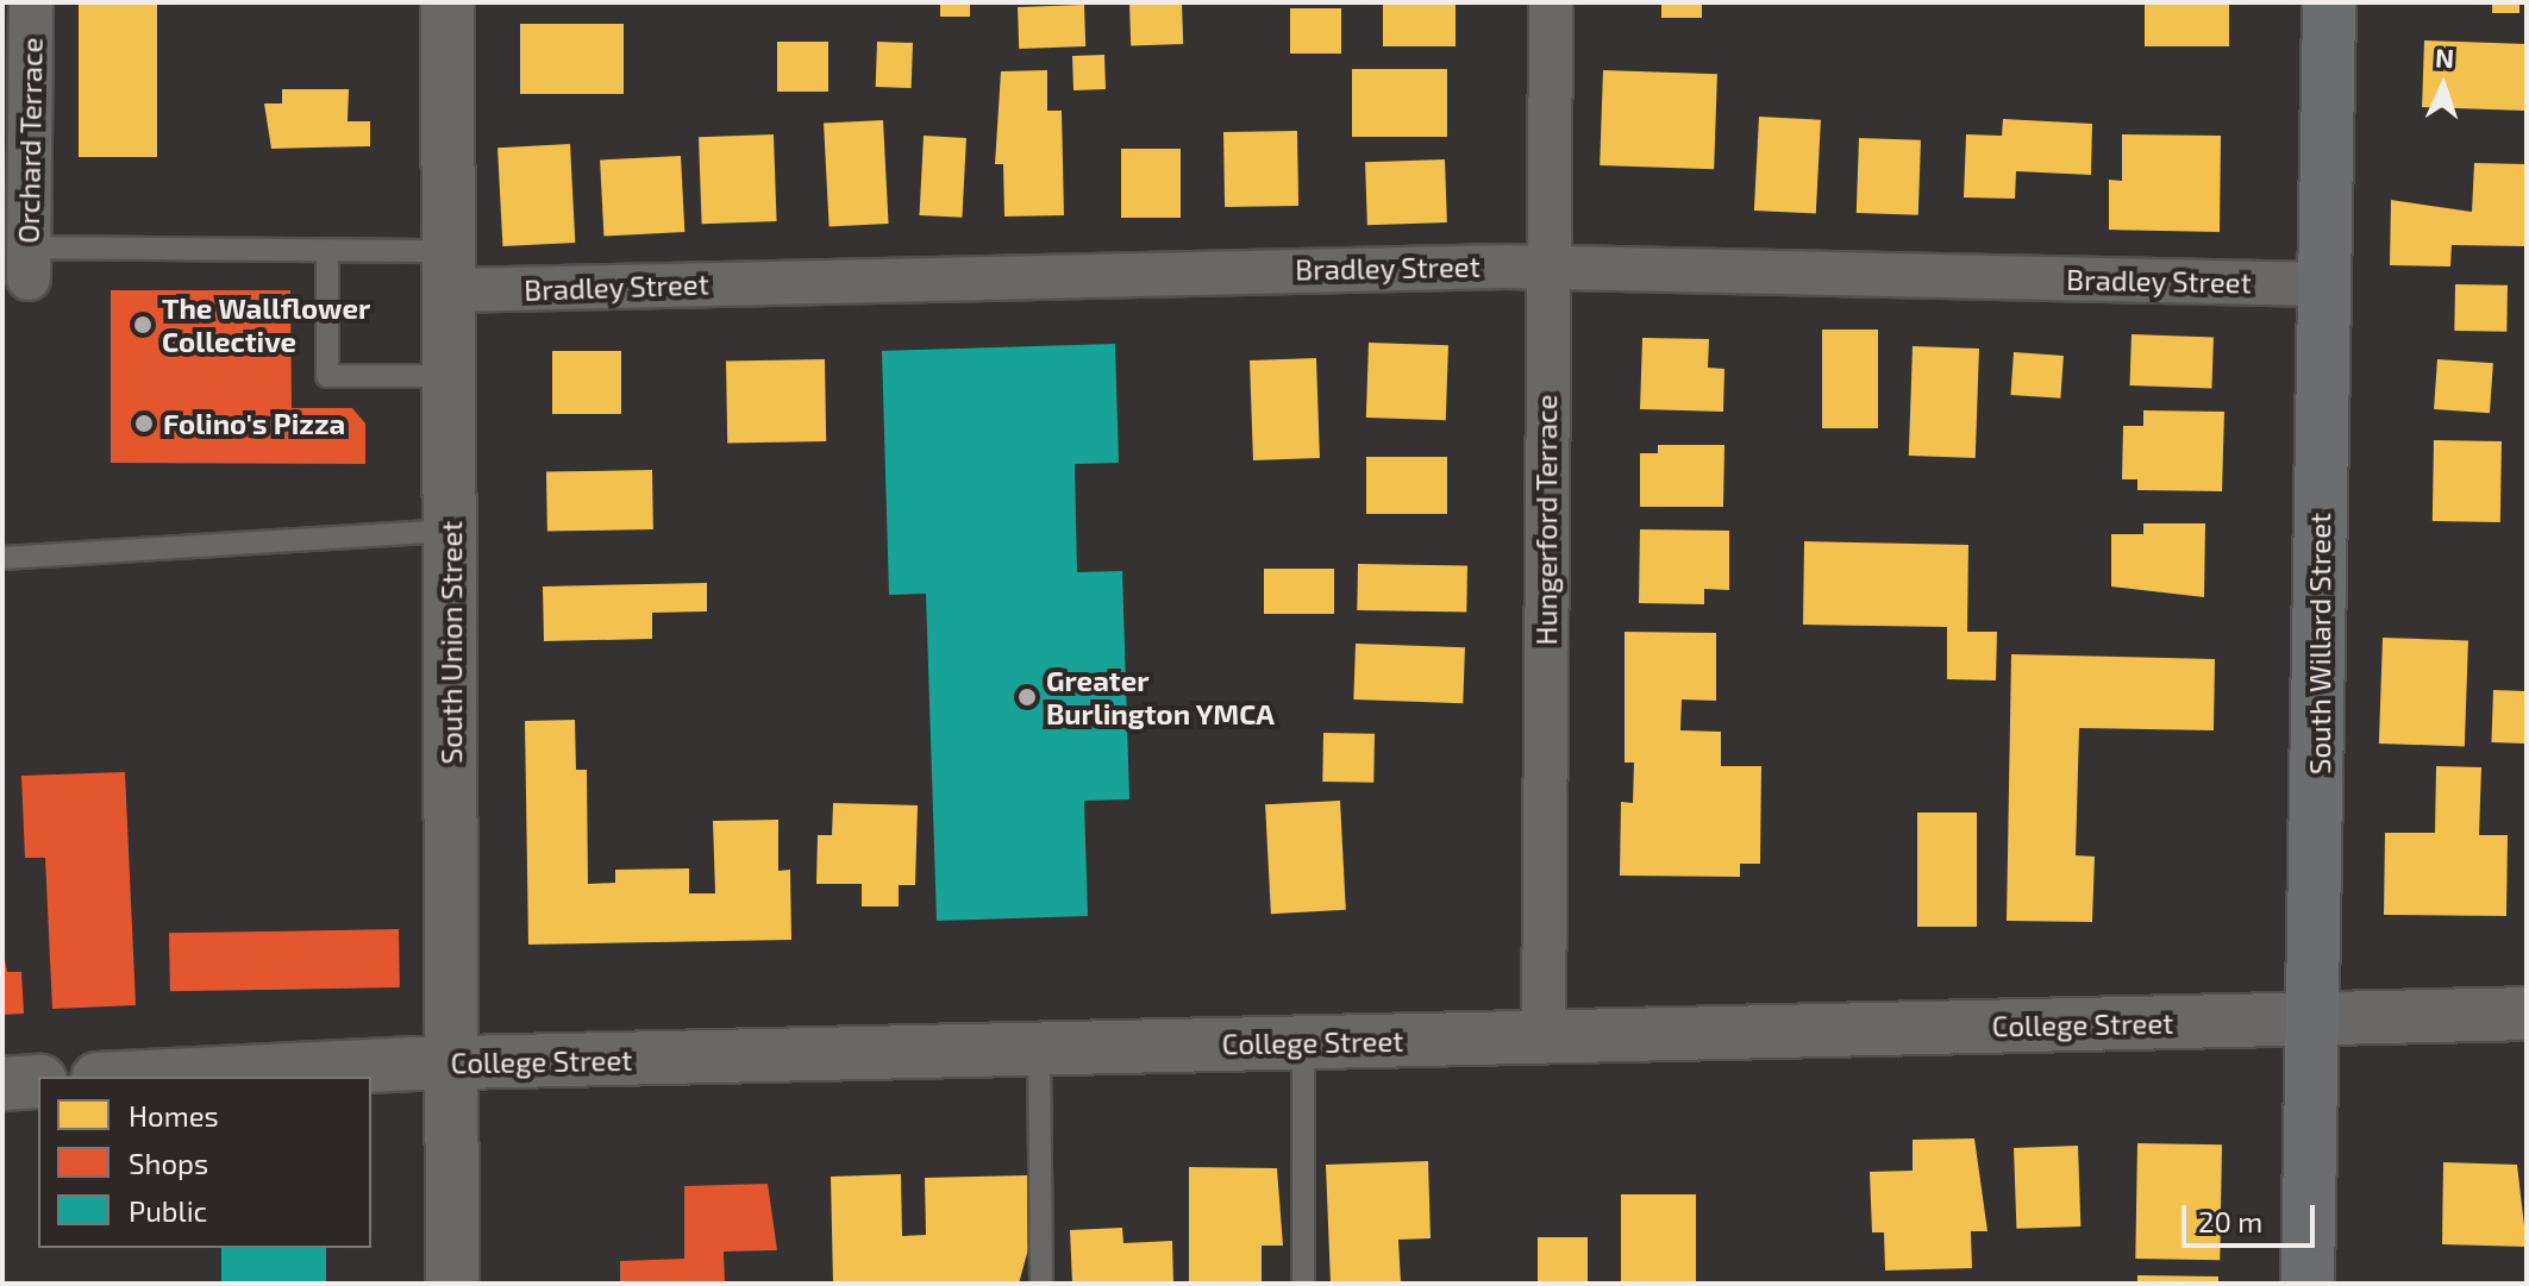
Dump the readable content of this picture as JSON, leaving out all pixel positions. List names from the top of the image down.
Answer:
{
  "streets": {
    "main road": ["South Willard Street"],
    "street": [
      "Orchard Terrace",
      "Bradley Street",
      "Hungerford Terrace",
      "South Union Street",
      "College Street"
    ]
  },
  "crossings": [
    ["Bradley Street", "Hungerford Terrace"],
    ["Bradley Street", "South Union Street"],
    ["Bradley Street", "South Willard Street"],
    ["Hungerford Terrace", "College Street"],
    ["South Union Street", "College Street"],
    ["South Willard Street", "College Street"]
  ],
  "places": ["The Wallflower Collective", "Folino's Pizza", "Greater Burlington YMCA"],
  "legend": ["Homes", "Shops", "Public"],
  "scale_bar": "20 m",
  "north": "top"
}
